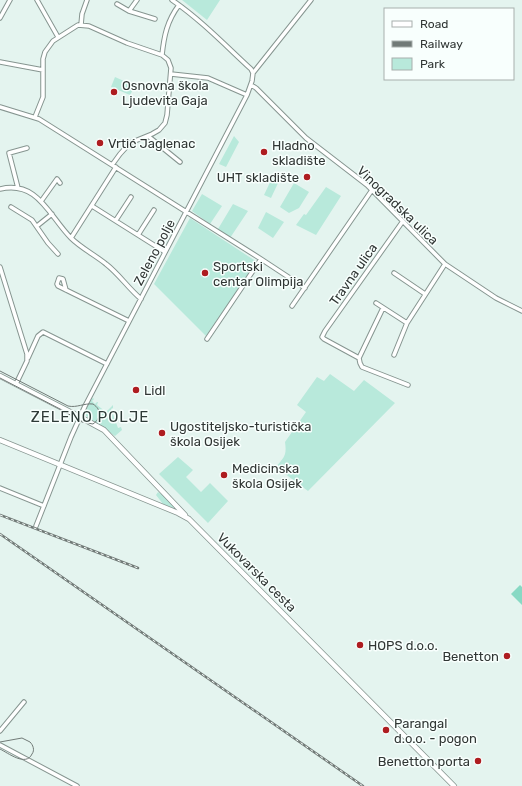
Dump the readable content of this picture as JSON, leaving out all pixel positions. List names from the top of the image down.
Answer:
{
  "streets": {
    "main road": ["Vukovarska cesta"],
    "street": ["Vinogradska ulica", "Zeleno polje", "Travna ulica"]
  },
  "crossings": [
    ["Vinogradska ulica", "Zeleno polje"],
    ["Vinogradska ulica", "Travna ulica"],
    ["Zeleno polje", "Vukovarska cesta"]
  ],
  "districts": ["ZELENO POLJE"],
  "places": [
    "Osnovna škola Ljudevita Gaja",
    "Vrtić Jaglenac",
    "Hladno skladište",
    "UHT skladište",
    "Sportski centar Olimpija",
    "Lidl",
    "Ugostiteljsko-turistička škola Osijek",
    "Medicinska škola Osijek",
    "HOPS d.o.o.",
    "Benetton",
    "Parangal d.o.o. - pogon",
    "Benetton porta"
  ],
  "legend": ["Road", "Railway", "Park"]
}
